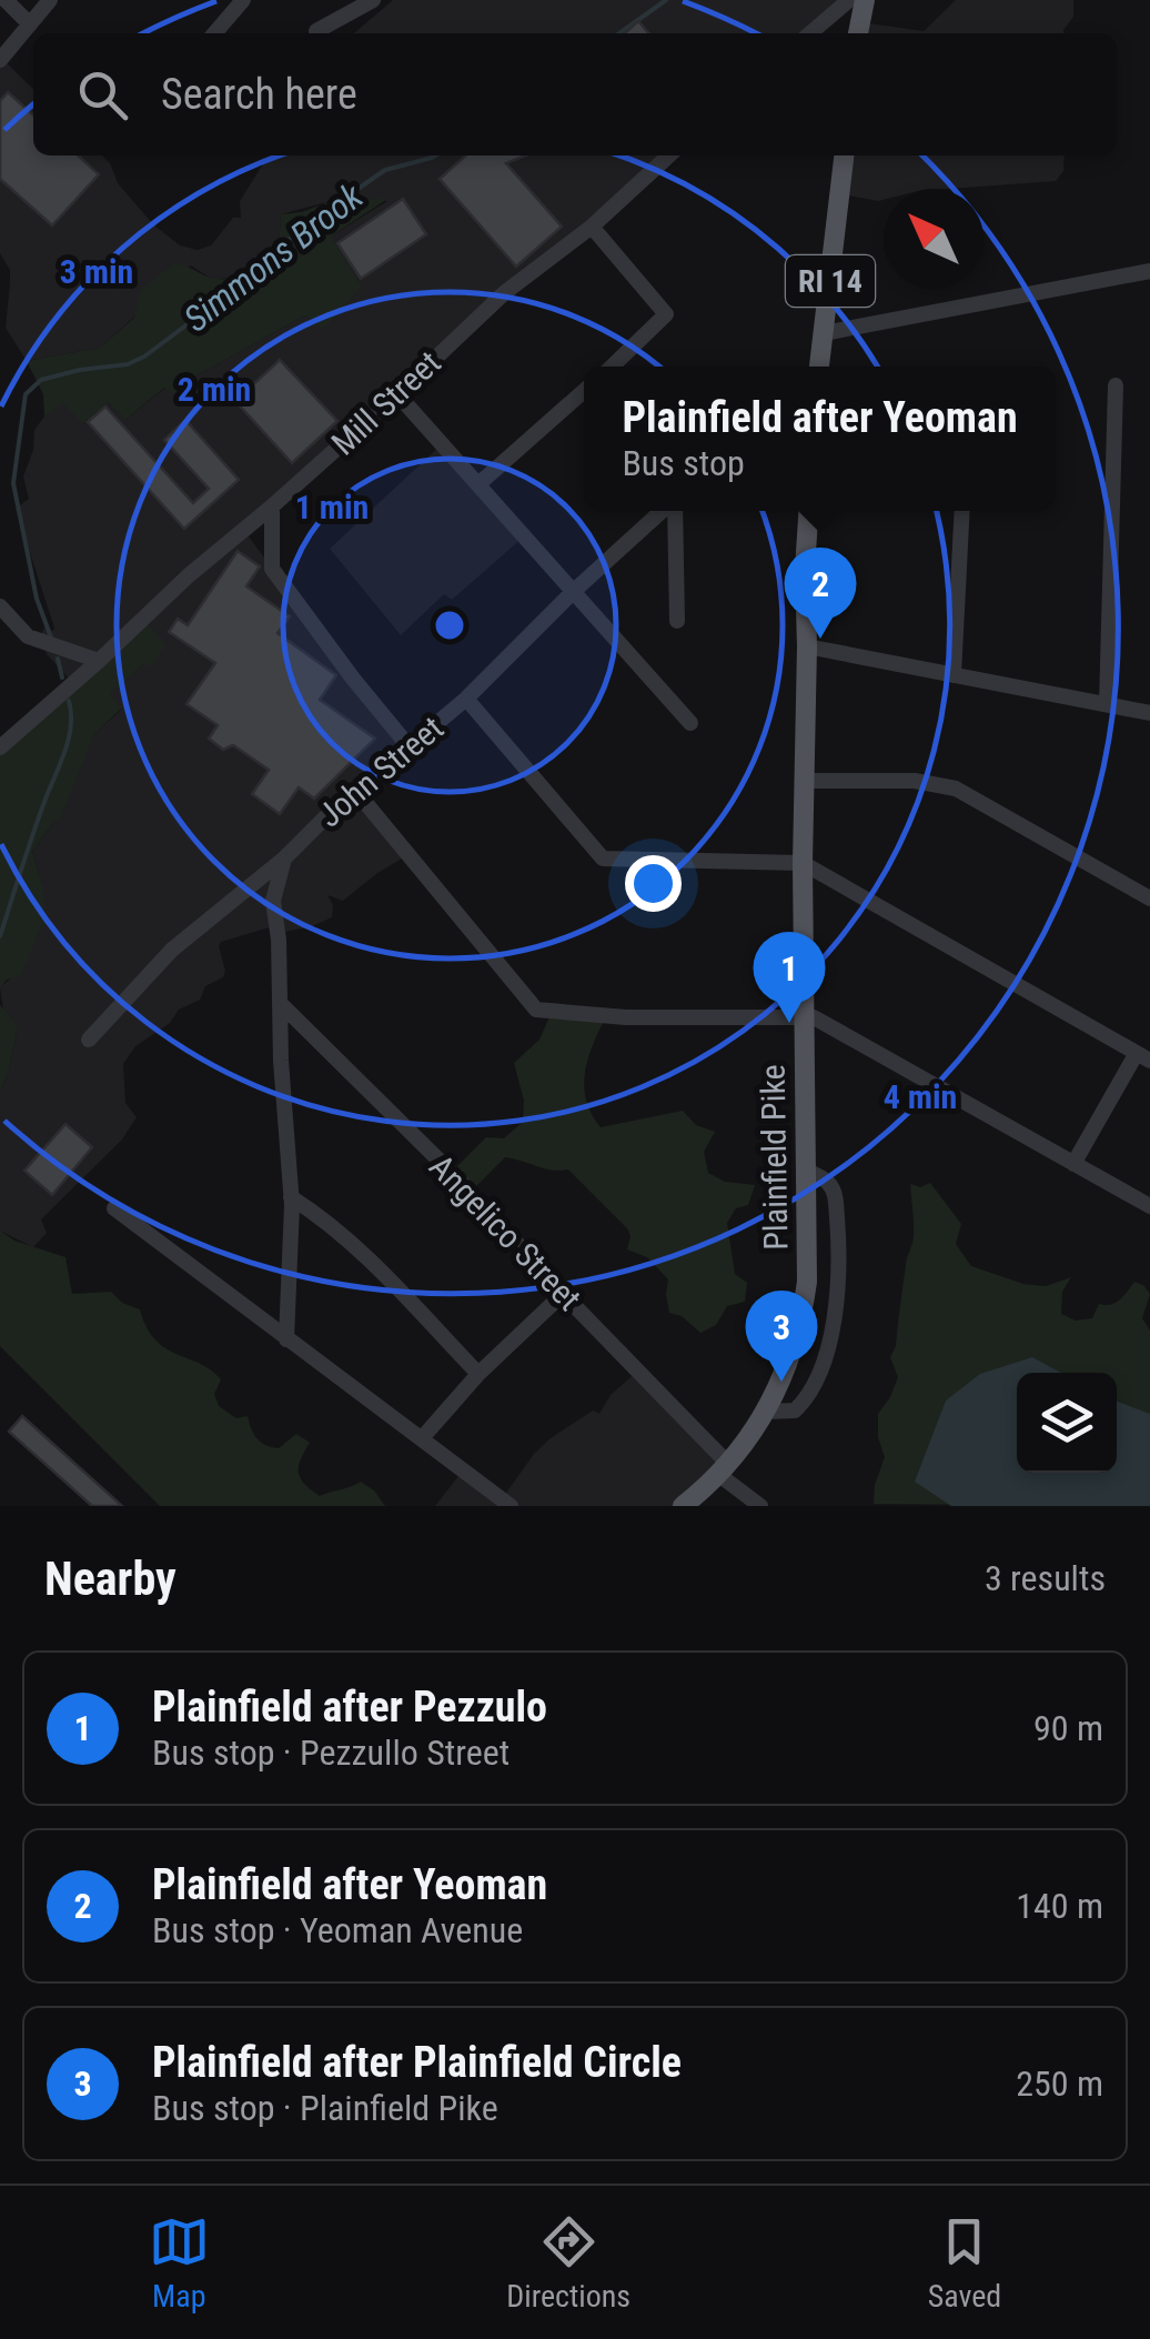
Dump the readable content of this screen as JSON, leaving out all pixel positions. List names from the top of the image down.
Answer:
{
  "streets": {
    "main road": ["RI 14", "Plainfield Pike"],
    "street": ["Mill Street", "John Street", "Angelico Street"]
  },
  "crossings": [
    ["Plainfield Pike", "Angelico Street"]
  ],
  "water": ["Simmons Brook"],
  "north": "top left",
  "page": {
    "search": "Search here",
    "popup": ["Plainfield after Yeoman", "Bus stop"],
    "pins": ["2", "1", "3"],
    "heading": ["Nearby", "3 results"],
    "list": [
      {
        "mark": "1",
        "name": "Plainfield after Pezzulo",
        "note": "Bus stop · Pezzullo Street",
        "value": "90 m"
      },
      {
        "mark": "2",
        "name": "Plainfield after Yeoman",
        "note": "Bus stop · Yeoman Avenue",
        "value": "140 m"
      },
      {
        "mark": "3",
        "name": "Plainfield after Plainfield Circle",
        "note": "Bus stop · Plainfield Pike",
        "value": "250 m"
      }
    ],
    "nav": ["Map", "Directions", "Saved"]
  },
  "rings": [
    "3 min",
    "2 min",
    "1 min",
    "4 min"
  ]
}
